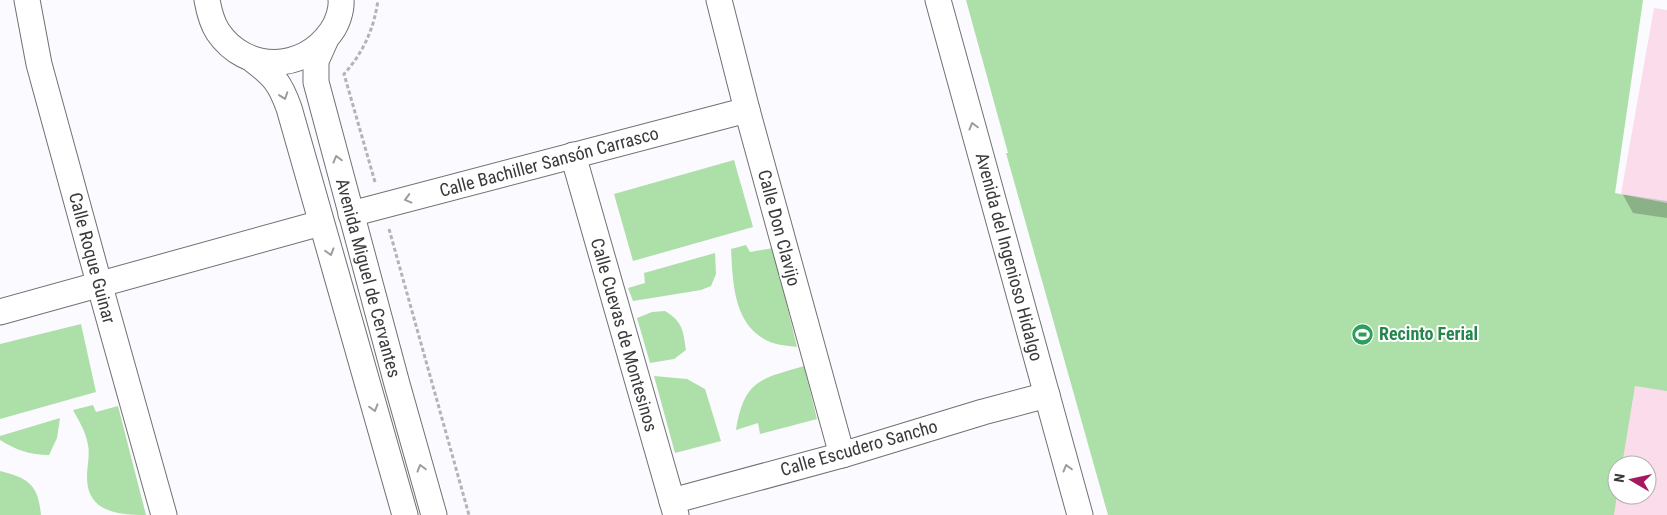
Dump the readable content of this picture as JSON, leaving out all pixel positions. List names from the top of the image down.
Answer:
{
  "streets": {
    "street": [
      "Calle Bachiller Sansón Carrasco",
      "Calle Don Clavijo",
      "Avenida del Ingenioso Hidalgo",
      "Calle Roque Guinar",
      "Avenida Miguel de Cervantes",
      "Calle Cuevas de Montesinos",
      "Calle Escudero Sancho"
    ]
  },
  "crossings": [
    ["Calle Bachiller Sansón Carrasco", "Calle Don Clavijo"],
    ["Calle Bachiller Sansón Carrasco", "Avenida Miguel de Cervantes"],
    ["Calle Bachiller Sansón Carrasco", "Calle Cuevas de Montesinos"],
    ["Calle Don Clavijo", "Calle Escudero Sancho"],
    ["Avenida del Ingenioso Hidalgo", "Calle Escudero Sancho"],
    ["Calle Cuevas de Montesinos", "Calle Escudero Sancho"]
  ],
  "one_way": ["Calle Bachiller Sansón Carrasco", "Avenida del Ingenioso Hidalgo"],
  "places": {
    "sports": ["Recinto Ferial"]
  },
  "north": "left"
}
